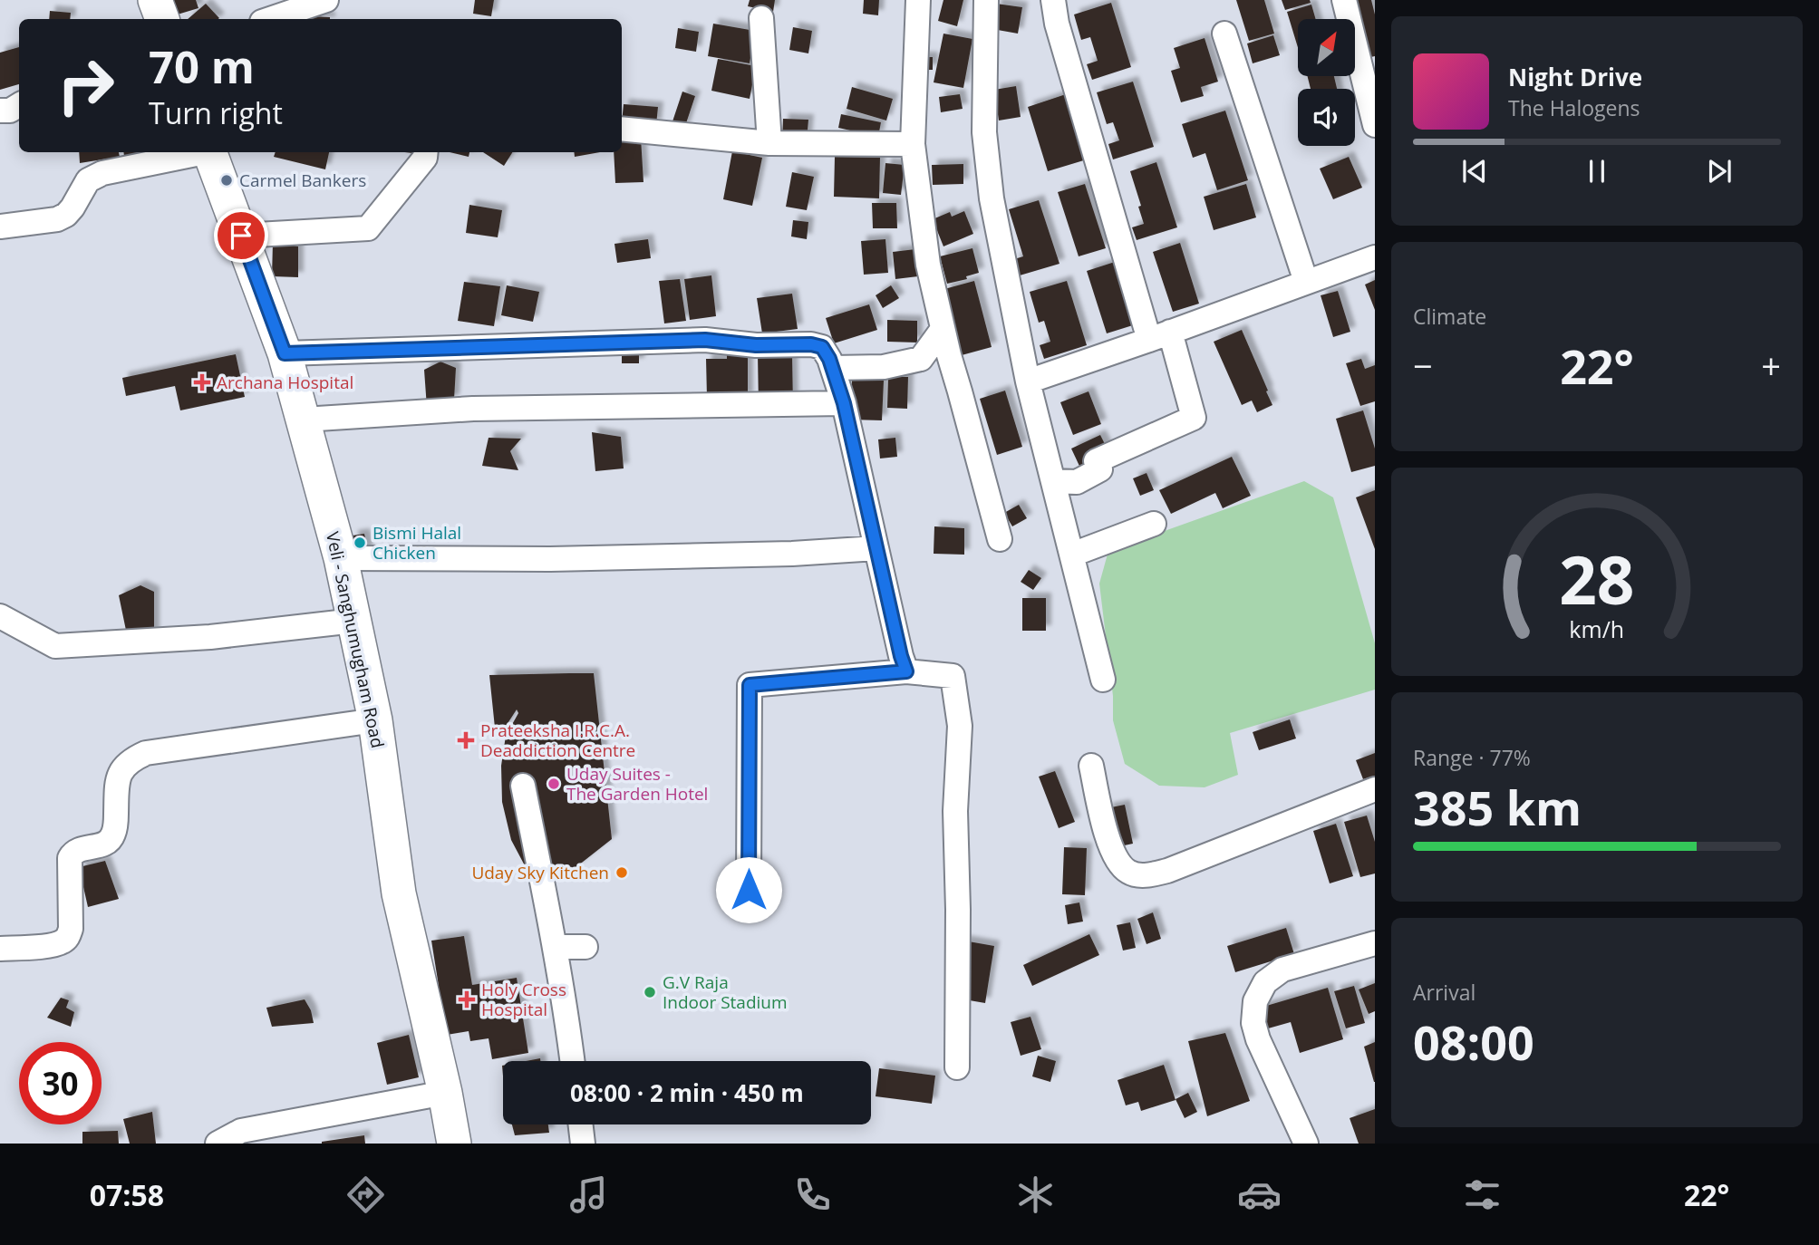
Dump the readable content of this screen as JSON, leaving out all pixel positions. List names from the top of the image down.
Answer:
{
  "streets": {
    "main road": ["Veli - Sanghumugham Road"]
  },
  "places": {
    "other": [
      "Carmel Bankers",
      "Bismi Halal Chicken",
      "Uday Suites - The Garden Hotel",
      "Uday Sky Kitchen",
      "G.V Raja Indoor Stadium"
    ],
    "health": ["Archana Hospital", "Prateeksha I.R.C.A. Deaddiction Centre", "Holy Cross Hospital"]
  },
  "north": "top right",
  "page": {
    "turn": ["70 m", "Turn right"],
    "song": ["Night Drive", "The Halogens"],
    "tile": [
      "Climate",
      ["Range · 77%", "385 km"],
      ["Arrival", "08:00"]
    ],
    "heat": ["−", "22°", "+"],
    "limit": "30",
    "trip": "08:00 · 2 min · 450 m",
    "tabs": ["07:58", "22°"],
    "gauge": ["28", "km/h"]
  }
}
